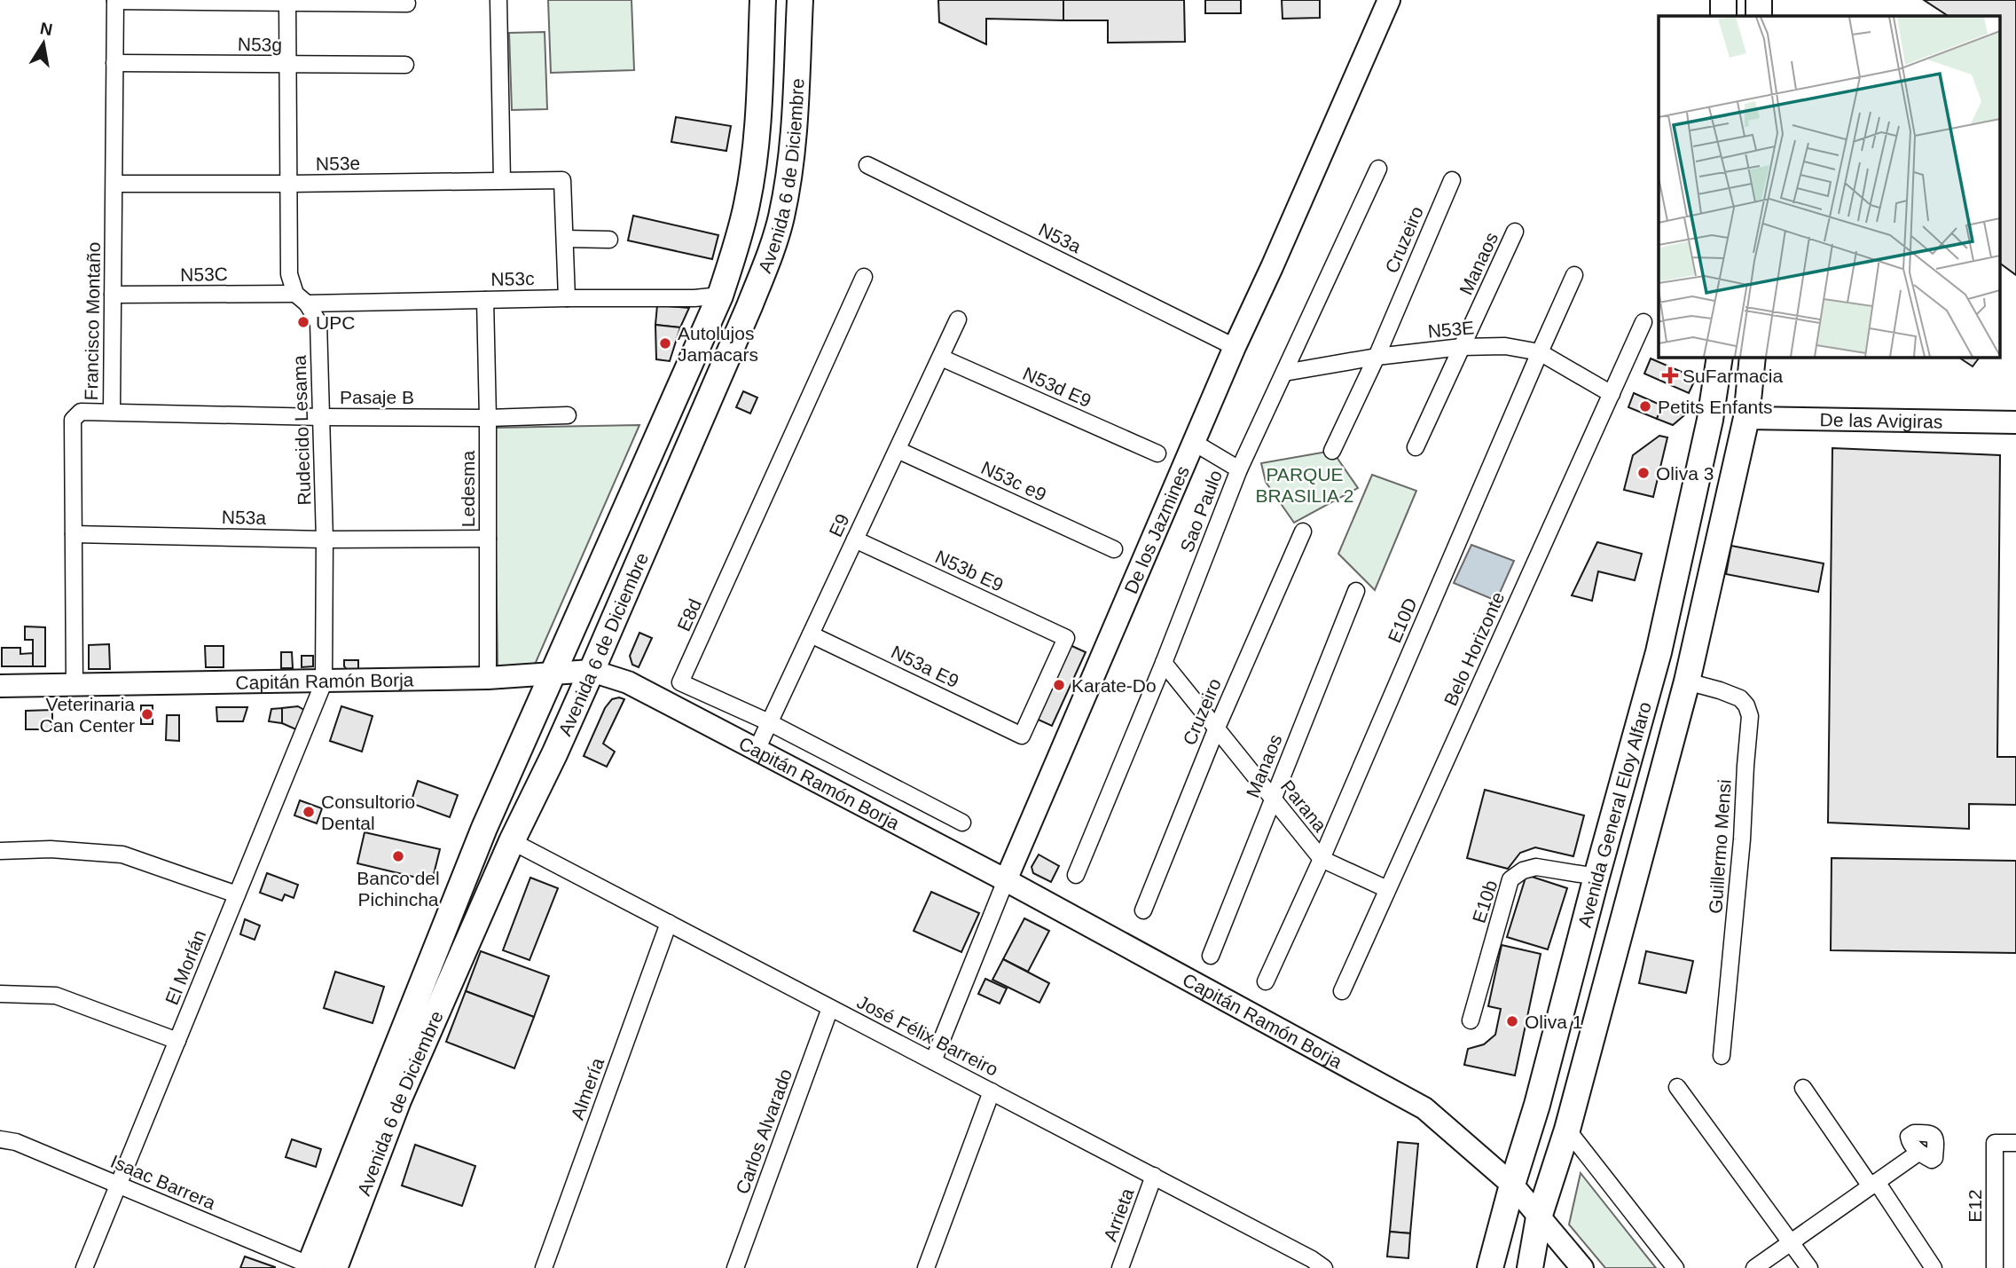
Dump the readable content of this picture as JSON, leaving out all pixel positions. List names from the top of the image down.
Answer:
{
  "streets": {
    "main road": ["Avenida 6 de Diciembre", "Avenida General Eloy Alfaro"],
    "street": [
      "N53g",
      "N53e",
      "N53a",
      "Cruzeiro",
      "Manaos",
      "N53C",
      "N53c",
      "Francisco Montaño",
      "N53E",
      "N53d E9",
      "Pasaje B",
      "De las Avigiras",
      "Rudecido Lesama",
      "N53c e9",
      "Ledesma",
      "Sao Paulo",
      "E9",
      "De los Jazmines",
      "N53b E9",
      "E8d",
      "E10D",
      "Belo Horizonte",
      "N53a E9",
      "Capitán Ramón Borja",
      "Parana",
      "Guillermo Mensi",
      "E10b",
      "El Morlán",
      "José Félix Barreiro",
      "Almería",
      "Carlos Alvarado",
      "Isaac Barrera",
      "E12",
      "Arrieta"
    ]
  },
  "crossings": [
    ["N53g", "Francisco Montaño"],
    ["N53g", "Rudecido Lesama"],
    ["N53e", "Francisco Montaño"],
    ["N53e", "Rudecido Lesama"],
    ["Avenida 6 de Diciembre", "N53c"],
    ["Avenida 6 de Diciembre", "Capitán Ramón Borja"],
    ["Avenida 6 de Diciembre", "José Félix Barreiro"],
    ["Avenida 6 de Diciembre", "Isaac Barrera"],
    ["N53a", "Francisco Montaño"],
    ["N53a", "Rudecido Lesama"],
    ["N53a", "Ledesma"],
    ["N53a", "De los Jazmines"],
    ["Cruzeiro", "N53E"],
    ["Cruzeiro", "Parana"],
    ["Manaos", "N53E"],
    ["Manaos", "Parana"],
    ["N53C", "N53c"],
    ["N53C", "Francisco Montaño"],
    ["N53C", "Rudecido Lesama"],
    ["N53c", "Rudecido Lesama"],
    ["N53c", "Ledesma"],
    ["Francisco Montaño", "Pasaje B"],
    ["Francisco Montaño", "Capitán Ramón Borja"],
    ["N53E", "Sao Paulo"],
    ["N53E", "E10D"],
    ["N53E", "Belo Horizonte"],
    ["N53d E9", "E9"],
    ["Pasaje B", "Rudecido Lesama"],
    ["Pasaje B", "Ledesma"],
    ["De las Avigiras", "Avenida General Eloy Alfaro"],
    ["Rudecido Lesama", "Capitán Ramón Borja"],
    ["Rudecido Lesama", "El Morlán"],
    ["N53c e9", "E9"],
    ["Ledesma", "Capitán Ramón Borja"],
    ["Sao Paulo", "Parana"],
    ["E9", "N53b E9"],
    ["E9", "E8d"],
    ["E9", "N53a E9"],
    ["E9", "Capitán Ramón Borja"],
    ["De los Jazmines", "Capitán Ramón Borja"],
    ["De los Jazmines", "José Félix Barreiro"],
    ["N53b E9", "N53a E9"],
    ["E10D", "Parana"],
    ["Belo Horizonte", "Parana"],
    ["Capitán Ramón Borja", "Avenida General Eloy Alfaro"],
    ["Capitán Ramón Borja", "El Morlán"],
    ["Avenida General Eloy Alfaro", "Guillermo Mensi"],
    ["Avenida General Eloy Alfaro", "E10b"],
    ["El Morlán", "Isaac Barrera"],
    ["José Félix Barreiro", "Almería"],
    ["José Félix Barreiro", "Carlos Alvarado"],
    ["José Félix Barreiro", "Arrieta"]
  ],
  "parks": ["PARQUE BRASILIA 2"],
  "places": {
    "other": [
      "UPC",
      "Autolujos Jamacars",
      "Petits Enfants",
      "Oliva 3",
      "Karate-Do",
      "Veterinaria Can Center",
      "Consultorio Dental",
      "Banco del Pichincha",
      "Oliva 1"
    ],
    "health": ["SuFarmacia"]
  },
  "north": "top"
}
